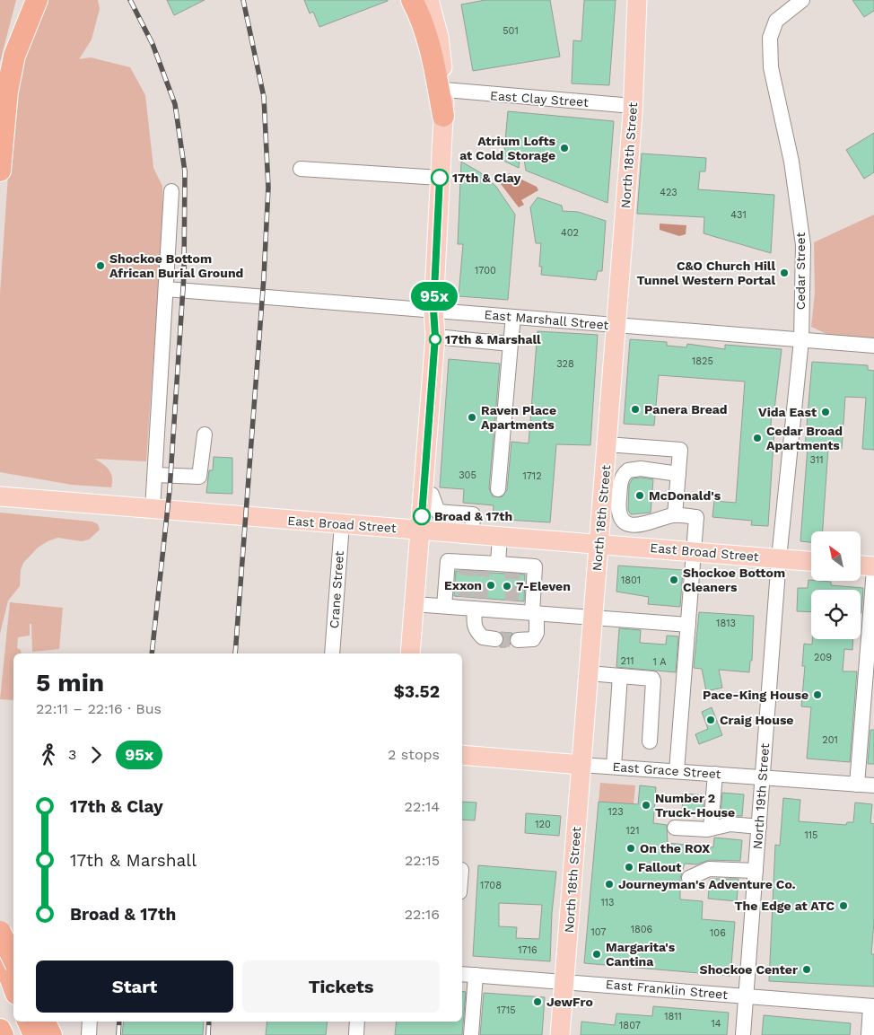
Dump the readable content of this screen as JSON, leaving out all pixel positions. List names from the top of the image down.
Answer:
{
  "streets": {
    "main road": ["North 18th Street", "East Broad Street", "East Grace Street"],
    "street": [
      "East Clay Street",
      "Cedar Street",
      "East Marshall Street",
      "Crane Street",
      "North 19th Street",
      "East Franklin Street"
    ]
  },
  "crossings": [
    ["East Clay Street", "North 18th Street"],
    ["North 18th Street", "East Marshall Street"],
    ["North 18th Street", "East Broad Street"],
    ["North 18th Street", "East Grace Street"],
    ["North 18th Street", "East Franklin Street"],
    ["Cedar Street", "East Marshall Street"],
    ["Cedar Street", "East Broad Street"],
    ["Cedar Street", "North 19th Street"],
    ["East Broad Street", "Crane Street"],
    ["East Broad Street", "North 19th Street"],
    ["East Grace Street", "North 19th Street"],
    ["North 19th Street", "East Franklin Street"]
  ],
  "places": [
    "Atrium Lofts at Cold Storage",
    "17th & Clay",
    "Shockoe Bottom African Burial Ground",
    "C&O Church Hill Tunnel Western Portal",
    "17th & Marshall",
    "Panera Bread",
    "Vida East",
    "Raven Place Apartments",
    "Cedar Broad Apartments",
    "McDonald's",
    "Broad & 17th",
    "Shockoe Bottom Cleaners",
    "Exxon",
    "7-Eleven",
    "Pace-King House",
    "Craig House",
    "Number 2 Truck-House",
    "On the ROX",
    "Fallout",
    "Journeyman's Adventure Co.",
    "The Edge at ATC",
    "Margarita's Cantina",
    "Shockoe Center",
    "JewFro"
  ],
  "lines": ["bus line 95x"],
  "house_numbers": [
    "501",
    "423",
    "431",
    "402",
    "1700",
    "1825",
    "328",
    "311",
    "305",
    "1712",
    "1801",
    "1813",
    "209",
    "211",
    "1 A",
    "201",
    "123",
    "120",
    "121",
    "115",
    "1708",
    "113",
    "1806",
    "107",
    "106",
    "1716",
    "1715",
    "1811",
    "14",
    "1807"
  ],
  "north": "top left",
  "page": {
    "on_map": "95x",
    "heading": ["5 min", "22:11 – 22:16 · Bus", "$3.52"],
    "legs": ["3", "95x", "2 stops"],
    "list": [
      {
        "name": "17th & Clay",
        "value": "22:14"
      },
      {
        "name": "17th & Marshall",
        "value": "22:15"
      },
      {
        "name": "Broad & 17th",
        "value": "22:16"
      }
    ],
    "buttons": ["Start", "Tickets"]
  }
}
